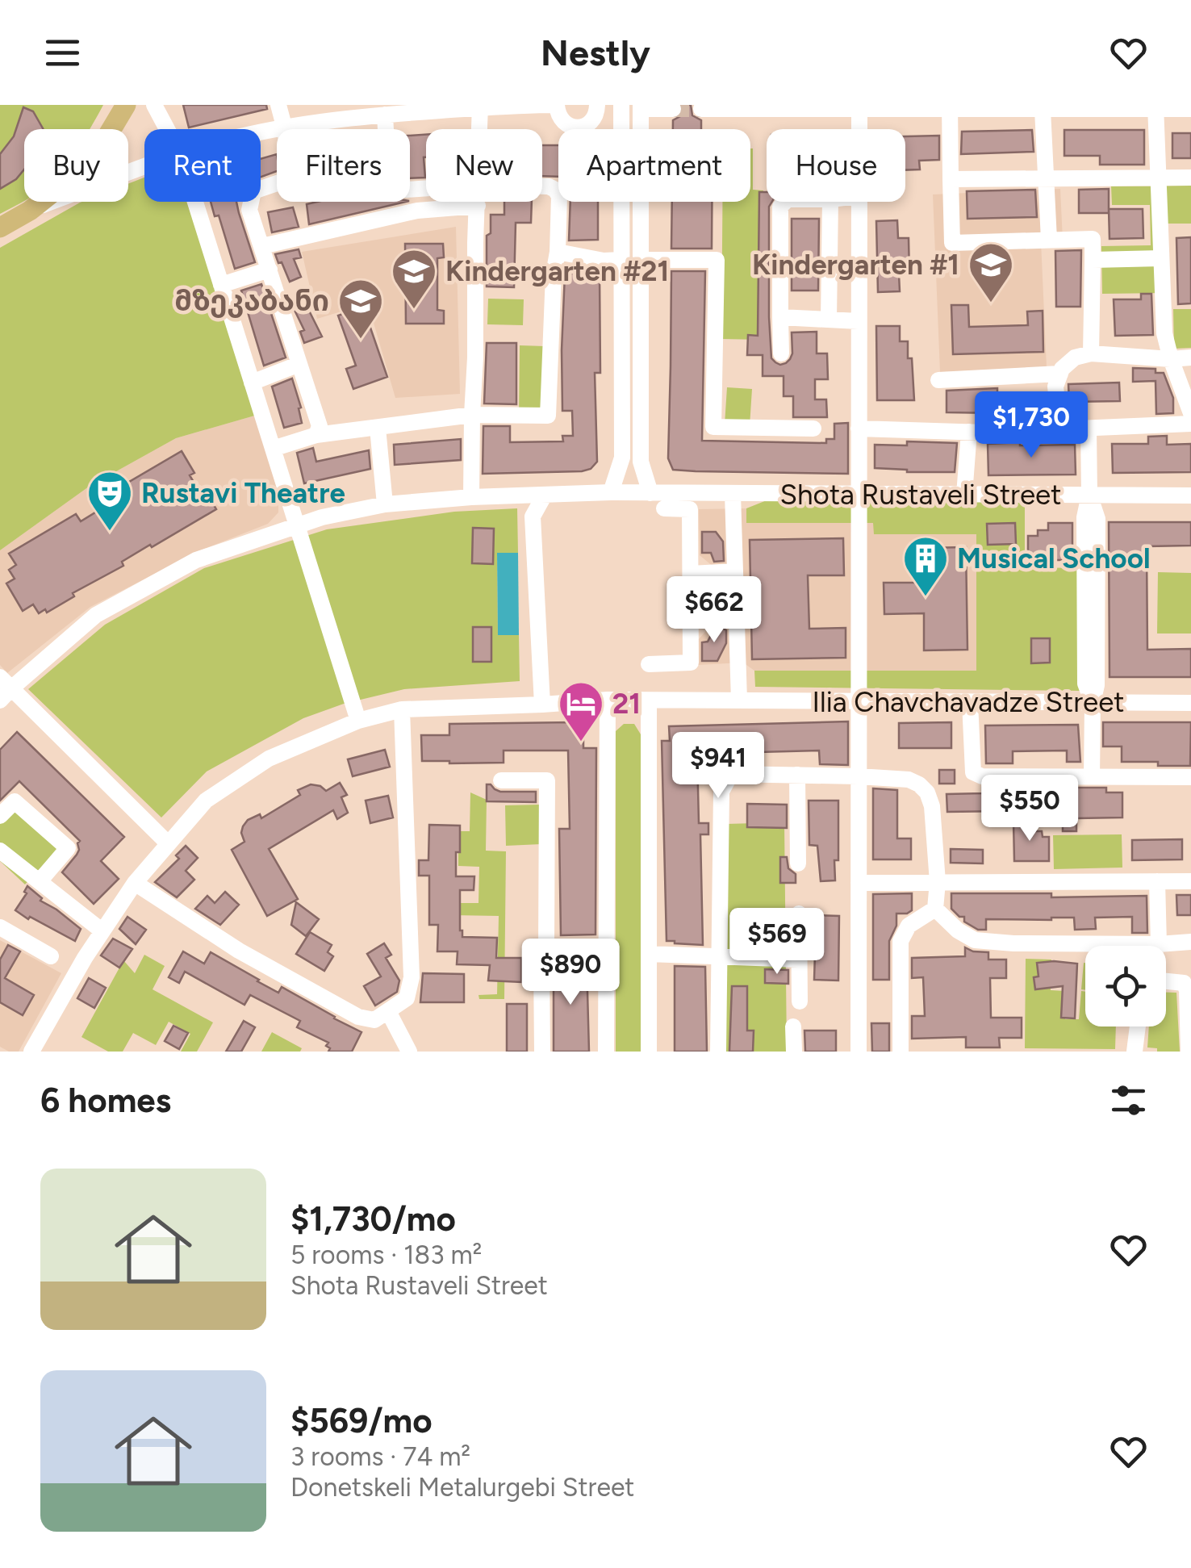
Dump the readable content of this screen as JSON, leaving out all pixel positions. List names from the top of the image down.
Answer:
{
  "streets": {
    "street": ["Shota Rustaveli Street", "Ilia Chavchavadze Street"]
  },
  "places": {
    "school or university": ["Kindergarten #1", "Kindergarten #21", "მზეკაბანი"],
    "theatre": ["Rustavi Theatre"],
    "building": ["Musical School"],
    "hotel": ["21"]
  },
  "page": {
    "header": "Nestly",
    "chip": [
      "Buy",
      "Rent",
      "Filters",
      "New",
      "Apartment",
      "House"
    ],
    "price": [
      "$1,730",
      "$662",
      "$941",
      "$550",
      "$569",
      "$890"
    ],
    "heading": "6 homes",
    "list": [
      {
        "name": "$1,730/mo",
        "note": "5 rooms · 183 m² · Shota Rustaveli Street"
      },
      {
        "name": "$569/mo",
        "note": "3 rooms · 74 m² · Donetskeli Metalurgebi Street"
      }
    ]
  }
}
